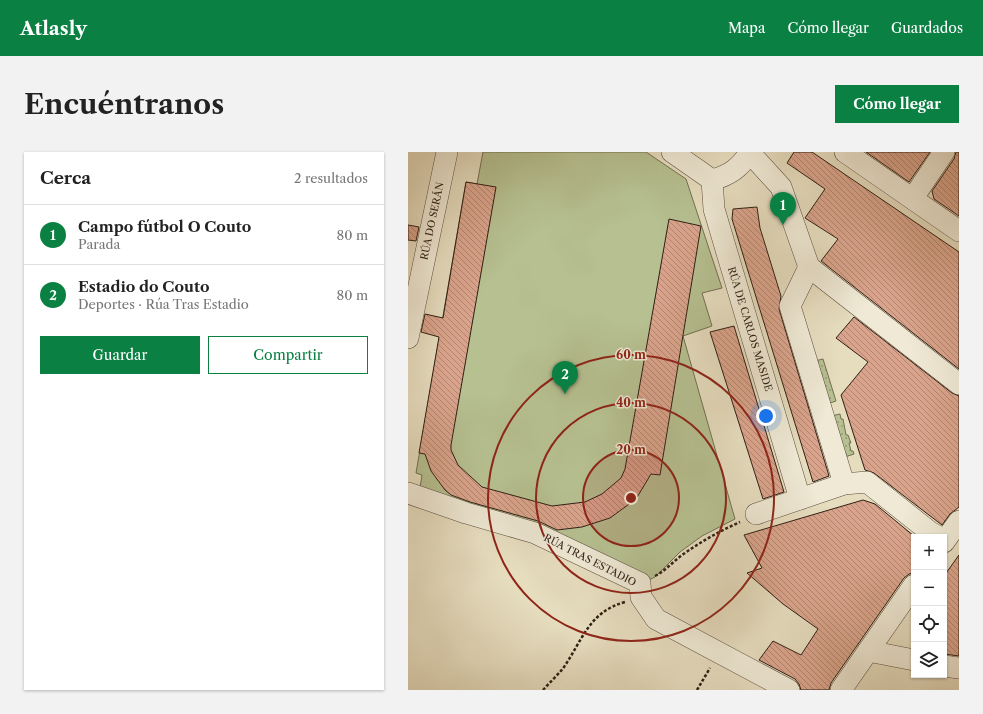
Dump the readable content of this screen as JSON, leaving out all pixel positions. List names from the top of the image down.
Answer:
{
  "streets": {
    "street": ["RÚA DO SERÁN", "RÚA DE CARLOS MASIDE", "RÚA TRAS ESTADIO"]
  },
  "page": {
    "header": "Atlasly",
    "nav": ["Mapa", "Cómo llegar", "Guardados"],
    "buttons": [
      "Cómo llegar",
      ["Guardar", "Compartir"]
    ],
    "title": "Encuéntranos",
    "heading": ["Cerca", "2 resultados"],
    "pins": ["1", "2"],
    "list": [
      {
        "mark": "1",
        "name": "Campo fútbol O Couto",
        "note": "Parada",
        "value": "80 m"
      },
      {
        "mark": "2",
        "name": "Estadio do Couto",
        "note": "Deportes · Rúa Tras Estadio",
        "value": "80 m"
      }
    ],
    "map_buttons": ["+", "−"]
  },
  "rings": ["60 m", "40 m", "20 m"]
}
